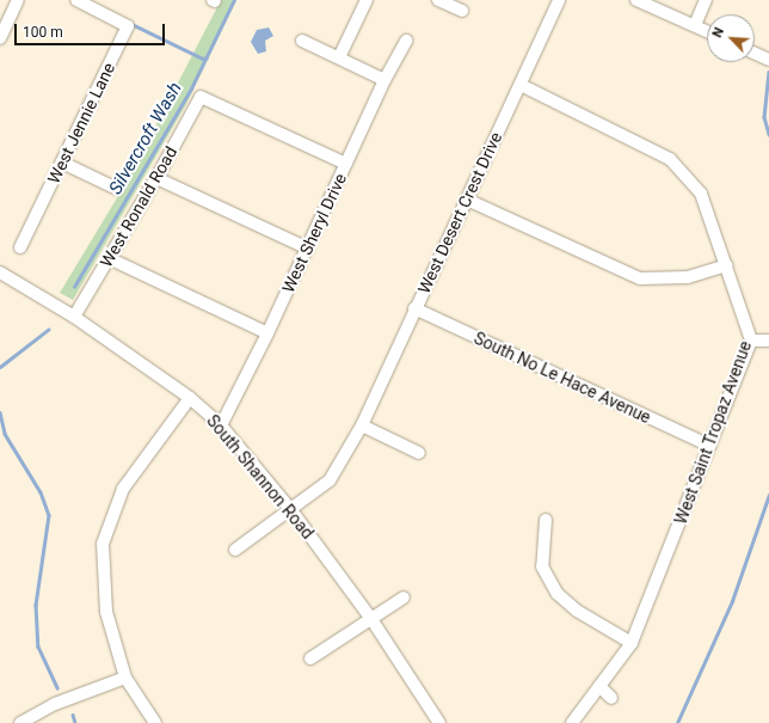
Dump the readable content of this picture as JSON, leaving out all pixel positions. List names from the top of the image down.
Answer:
{
  "streets": {
    "street": [
      "West Jennie Lane",
      "West Ronald Road",
      "West Desert Crest Drive",
      "West Sheryl Drive",
      "South No Le Hace Avenue",
      "West Saint Tropaz Avenue",
      "South Shannon Road"
    ]
  },
  "crossings": [
    ["West Ronald Road", "West Sheryl Drive"],
    ["West Ronald Road", "South Shannon Road"],
    ["West Desert Crest Drive", "South No Le Hace Avenue"],
    ["West Desert Crest Drive", "West Saint Tropaz Avenue"],
    ["West Desert Crest Drive", "South Shannon Road"],
    ["West Sheryl Drive", "South Shannon Road"],
    ["South No Le Hace Avenue", "West Saint Tropaz Avenue"]
  ],
  "water": ["Silvercroft Wash"],
  "scale_bar": "100 m",
  "north": "top left"
}
